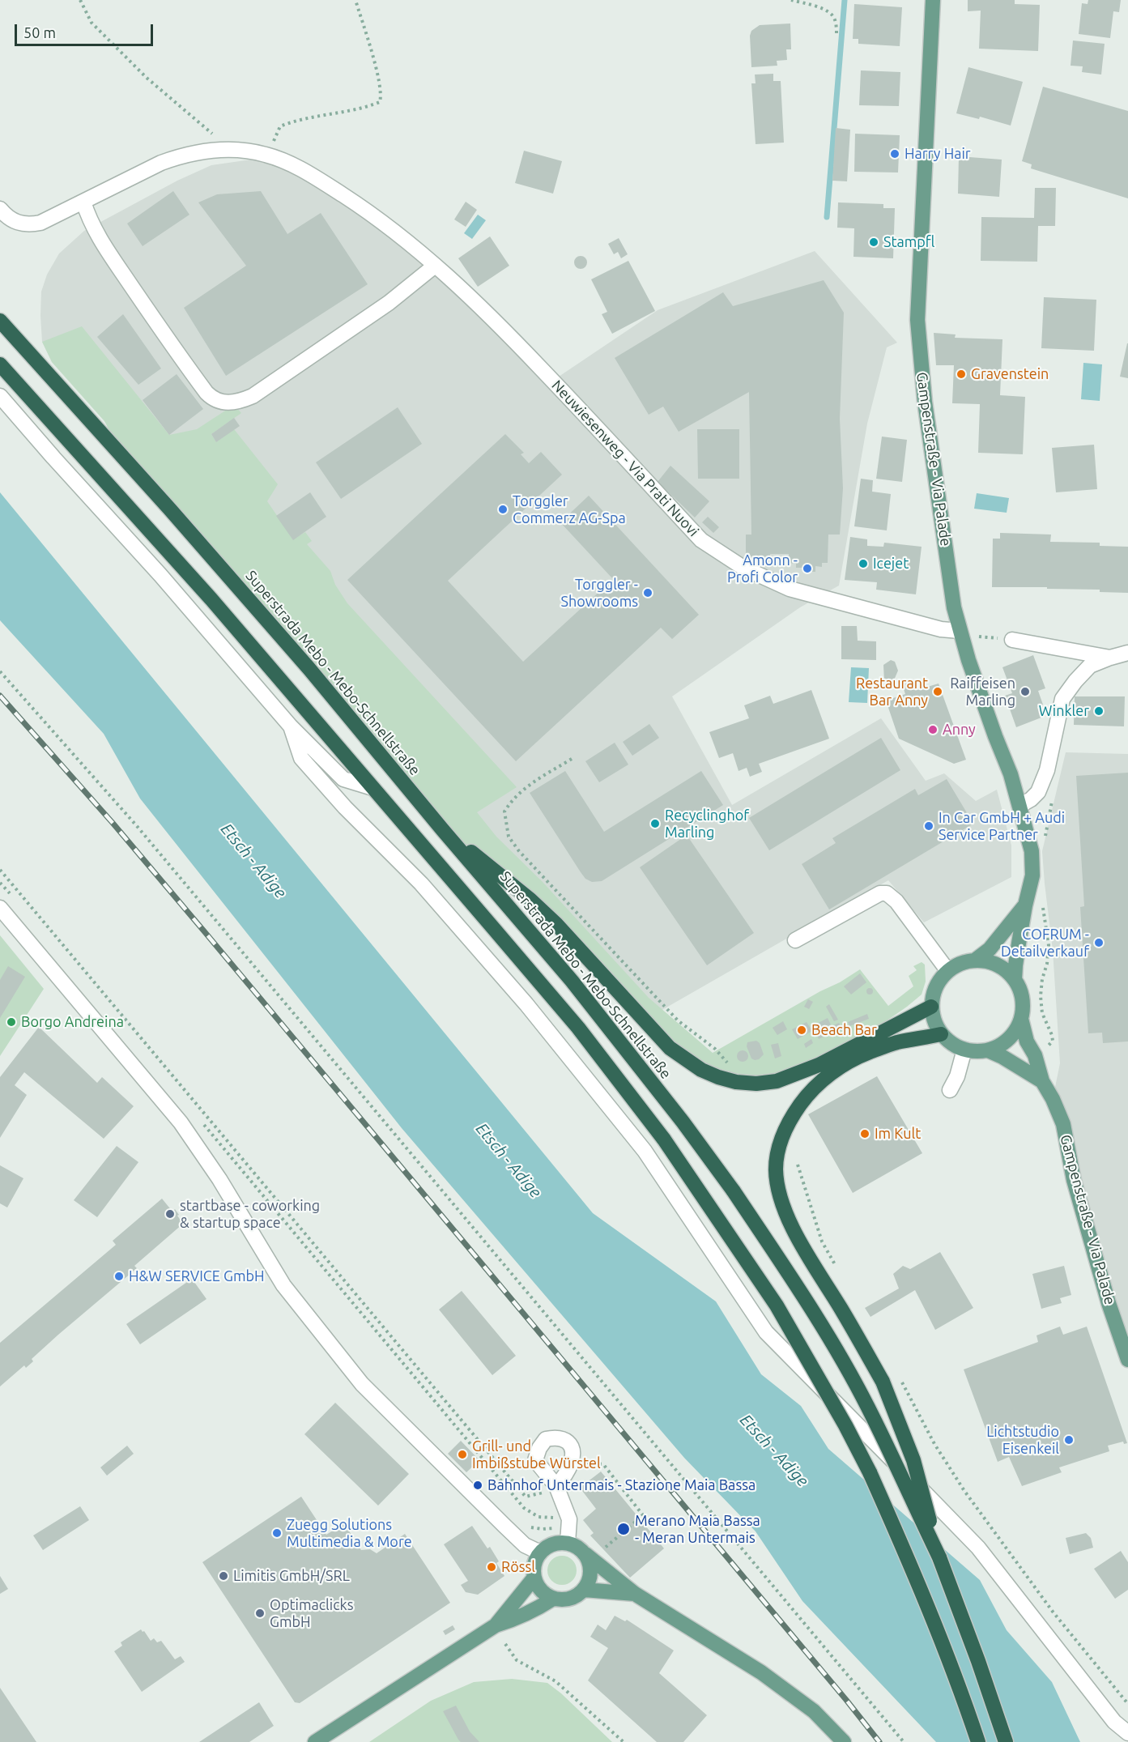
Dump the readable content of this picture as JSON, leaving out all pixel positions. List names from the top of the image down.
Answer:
{
  "streets": {
    "highway": ["Superstrada Mebo - Mebo-Schnellstraße"],
    "main road": ["Gampenstraße - Via Palade"],
    "street": ["Neuwiesenweg - Via Prati Nuovi"]
  },
  "crossings": [
    ["Neuwiesenweg - Via Prati Nuovi", "Gampenstraße - Via Palade"]
  ],
  "water": ["Etsch - Adige"],
  "places": [
    "Harry Hair",
    "Stampfl",
    "Gravenstein",
    "Torggler Commerz AG-Spa",
    "Icejet",
    "Amonn - Profi Color",
    "Torggler - Showrooms",
    "Restaurant Bar Anny",
    "Raiffeisen Marling",
    "Winkler",
    "Anny",
    "Recyclinghof Marling",
    "In Car GmbH + Audi Service Partner",
    "COFRUM - Detailverkauf",
    "Borgo Andreina",
    "Beach Bar",
    "Im Kult",
    "startbase - coworking & startup space",
    "H&W SERVICE GmbH",
    "Lichtstudio Eisenkeil",
    "Grill- und Imbißstube Würstel",
    "Bahnhof Untermais - Stazione Maia Bassa",
    "Merano Maia Bassa - Meran Untermais",
    "Zuegg Solutions Multimedia & More",
    "Rössl",
    "Limitis GmbH/SRL",
    "Optimaclicks GmbH"
  ],
  "scale_bar": "50 m"
}
